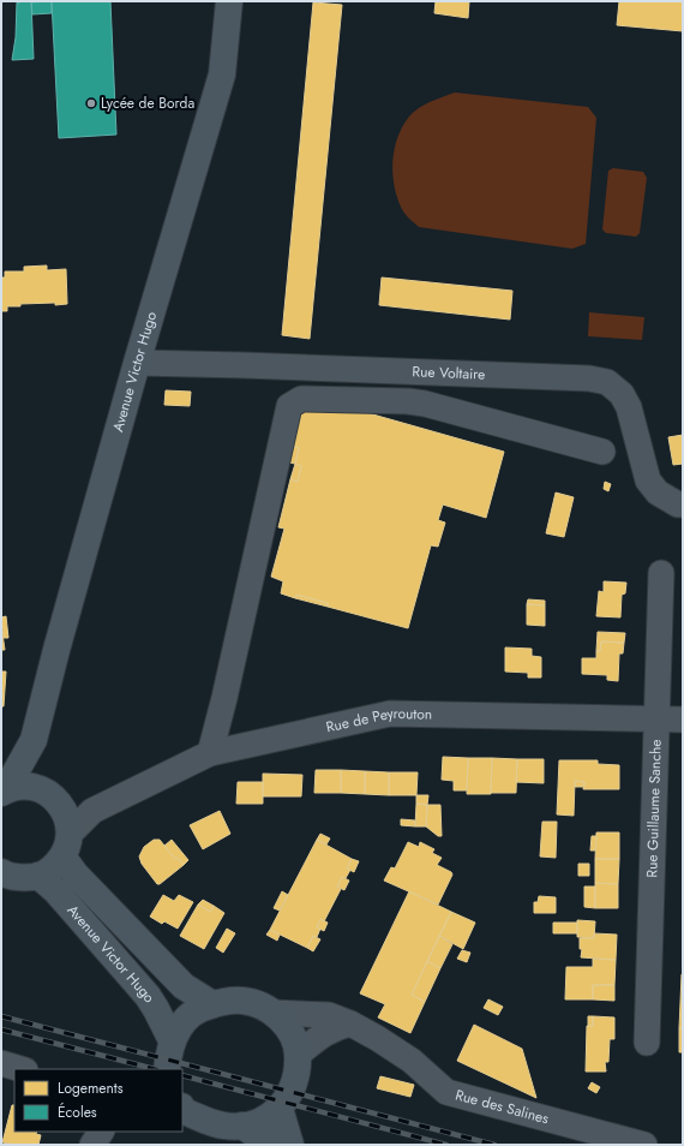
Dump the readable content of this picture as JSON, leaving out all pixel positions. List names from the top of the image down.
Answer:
{
  "streets": {
    "main road": ["Avenue Victor Hugo"],
    "street": [
      "Rue Voltaire",
      "Rue de Peyrouton",
      "Rue Guillaume Sanche",
      "Rue des Salines"
    ]
  },
  "crossings": [
    ["Avenue Victor Hugo", "Rue Voltaire"],
    ["Avenue Victor Hugo", "Rue de Peyrouton"],
    ["Rue de Peyrouton", "Rue Guillaume Sanche"]
  ],
  "places": ["Lycée de Borda"],
  "legend": ["Logements", "Écoles"]
}
